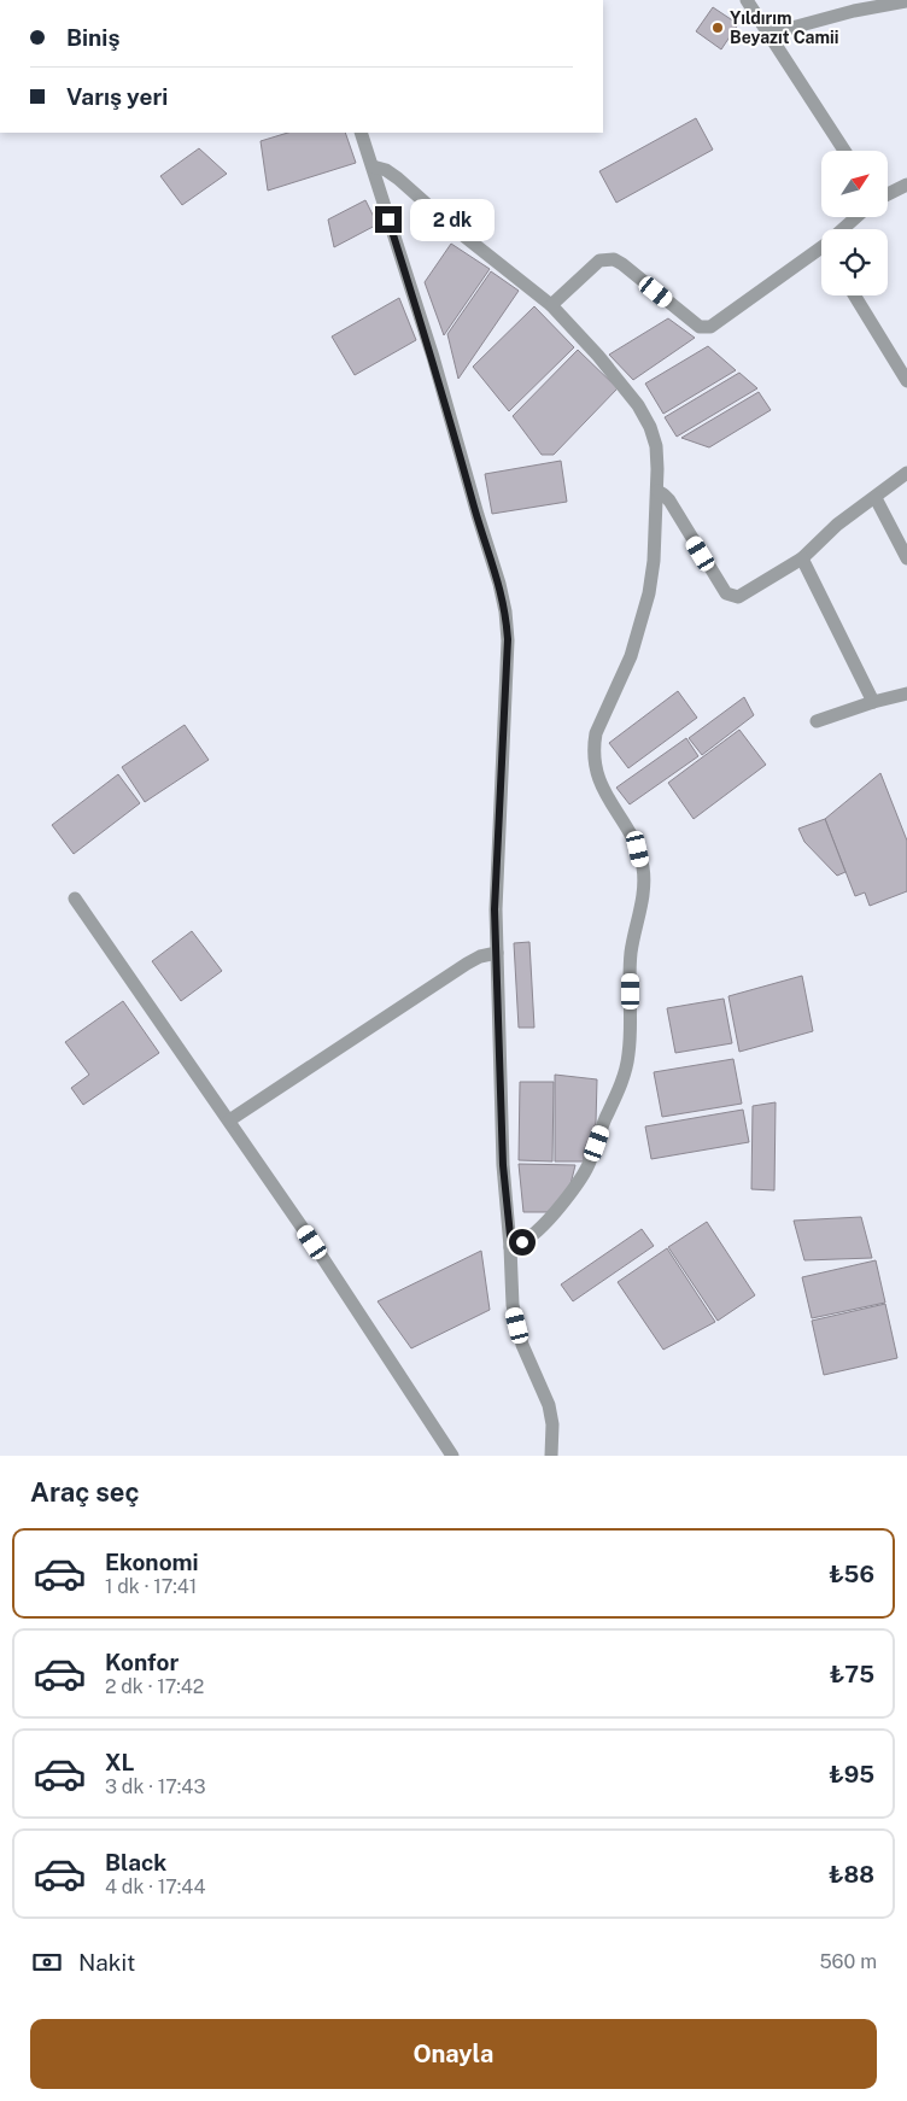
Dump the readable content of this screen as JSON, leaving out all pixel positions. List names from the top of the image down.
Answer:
{
  "places": ["Yıldırım Beyazıt Camii"],
  "north": "top right",
  "page": {
    "banner": ["Biniş", "Varış yeri"],
    "bubble": "2 dk",
    "heading": "Araç seç",
    "list": [
      {
        "name": "Ekonomi",
        "note": "1 dk · 17:41",
        "value": "₺56"
      },
      {
        "name": "Konfor",
        "note": "2 dk · 17:42",
        "value": "₺75"
      },
      {
        "name": "XL",
        "note": "3 dk · 17:43",
        "value": "₺95"
      },
      {
        "name": "Black",
        "note": "4 dk · 17:44",
        "value": "₺88"
      }
    ],
    "pay": ["Nakit", "560 m"],
    "buttons": "Onayla"
  }
}
